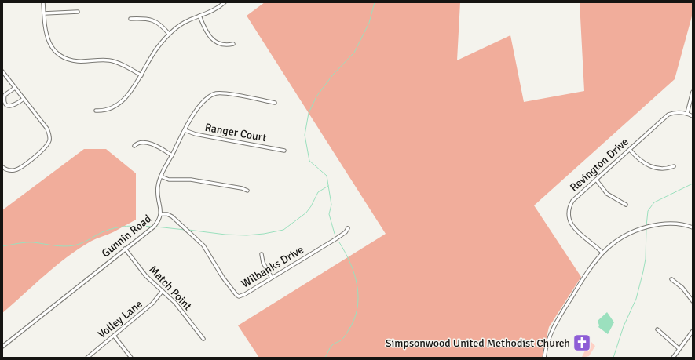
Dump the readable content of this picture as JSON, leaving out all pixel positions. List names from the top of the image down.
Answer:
{
  "streets": {
    "street": [
      "Ranger Court",
      "Revington Drive",
      "Gunnin Road",
      "Wilbanks Drive",
      "Match Point",
      "Volley Lane"
    ]
  },
  "crossings": [
    ["Ranger Court", "Gunnin Road"],
    ["Gunnin Road", "Wilbanks Drive"],
    ["Gunnin Road", "Match Point"],
    ["Match Point", "Volley Lane"]
  ],
  "places": {
    "church": ["Simpsonwood United Methodist Church"]
  }
}
